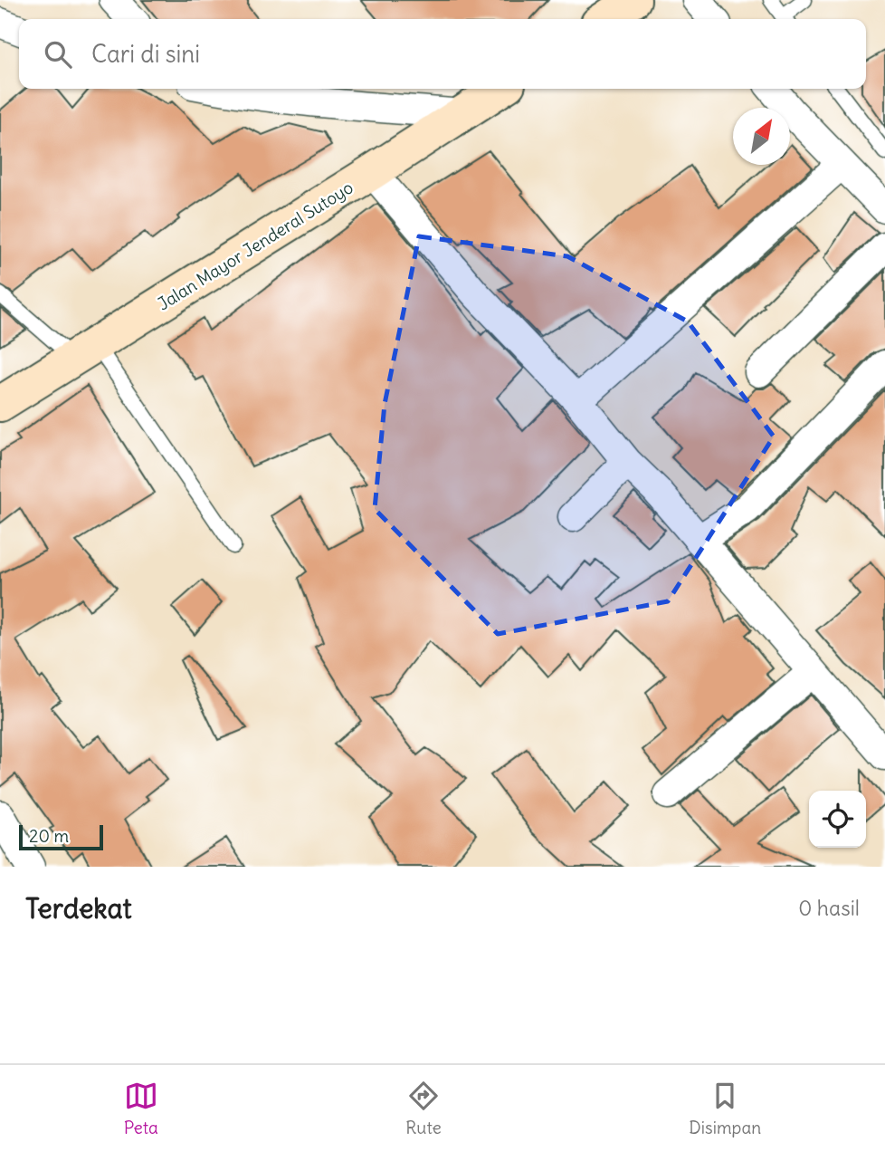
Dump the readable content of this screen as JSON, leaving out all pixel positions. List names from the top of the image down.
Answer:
{
  "streets": {
    "main road": ["Jalan Mayor Jenderal Sutoyo"]
  },
  "scale_bar": "20 m",
  "north": "top right",
  "page": {
    "search": "Cari di sini",
    "scale": "20 m",
    "heading": ["Terdekat", "0 hasil"],
    "nav": ["Peta", "Rute", "Disimpan"]
  }
}
